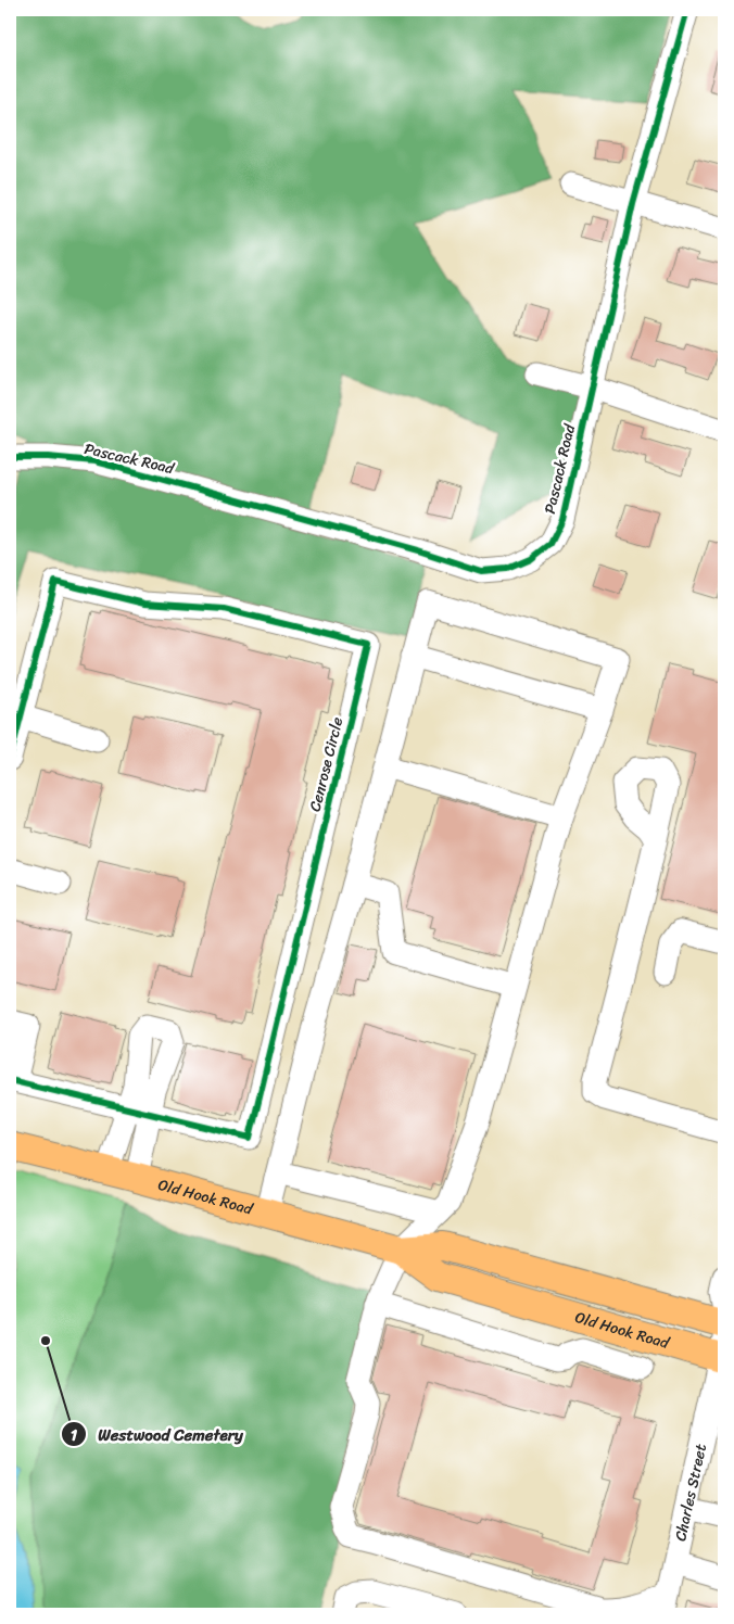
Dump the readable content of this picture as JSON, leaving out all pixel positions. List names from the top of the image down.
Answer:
{
  "streets": {
    "main road": ["Old Hook Road"],
    "street": ["Pascack Road", "Cenrose Circle", "Charles Street"]
  },
  "crossings": [
    ["Old Hook Road", "Charles Street"]
  ],
  "places": ["Westwood Cemetery"]
}
